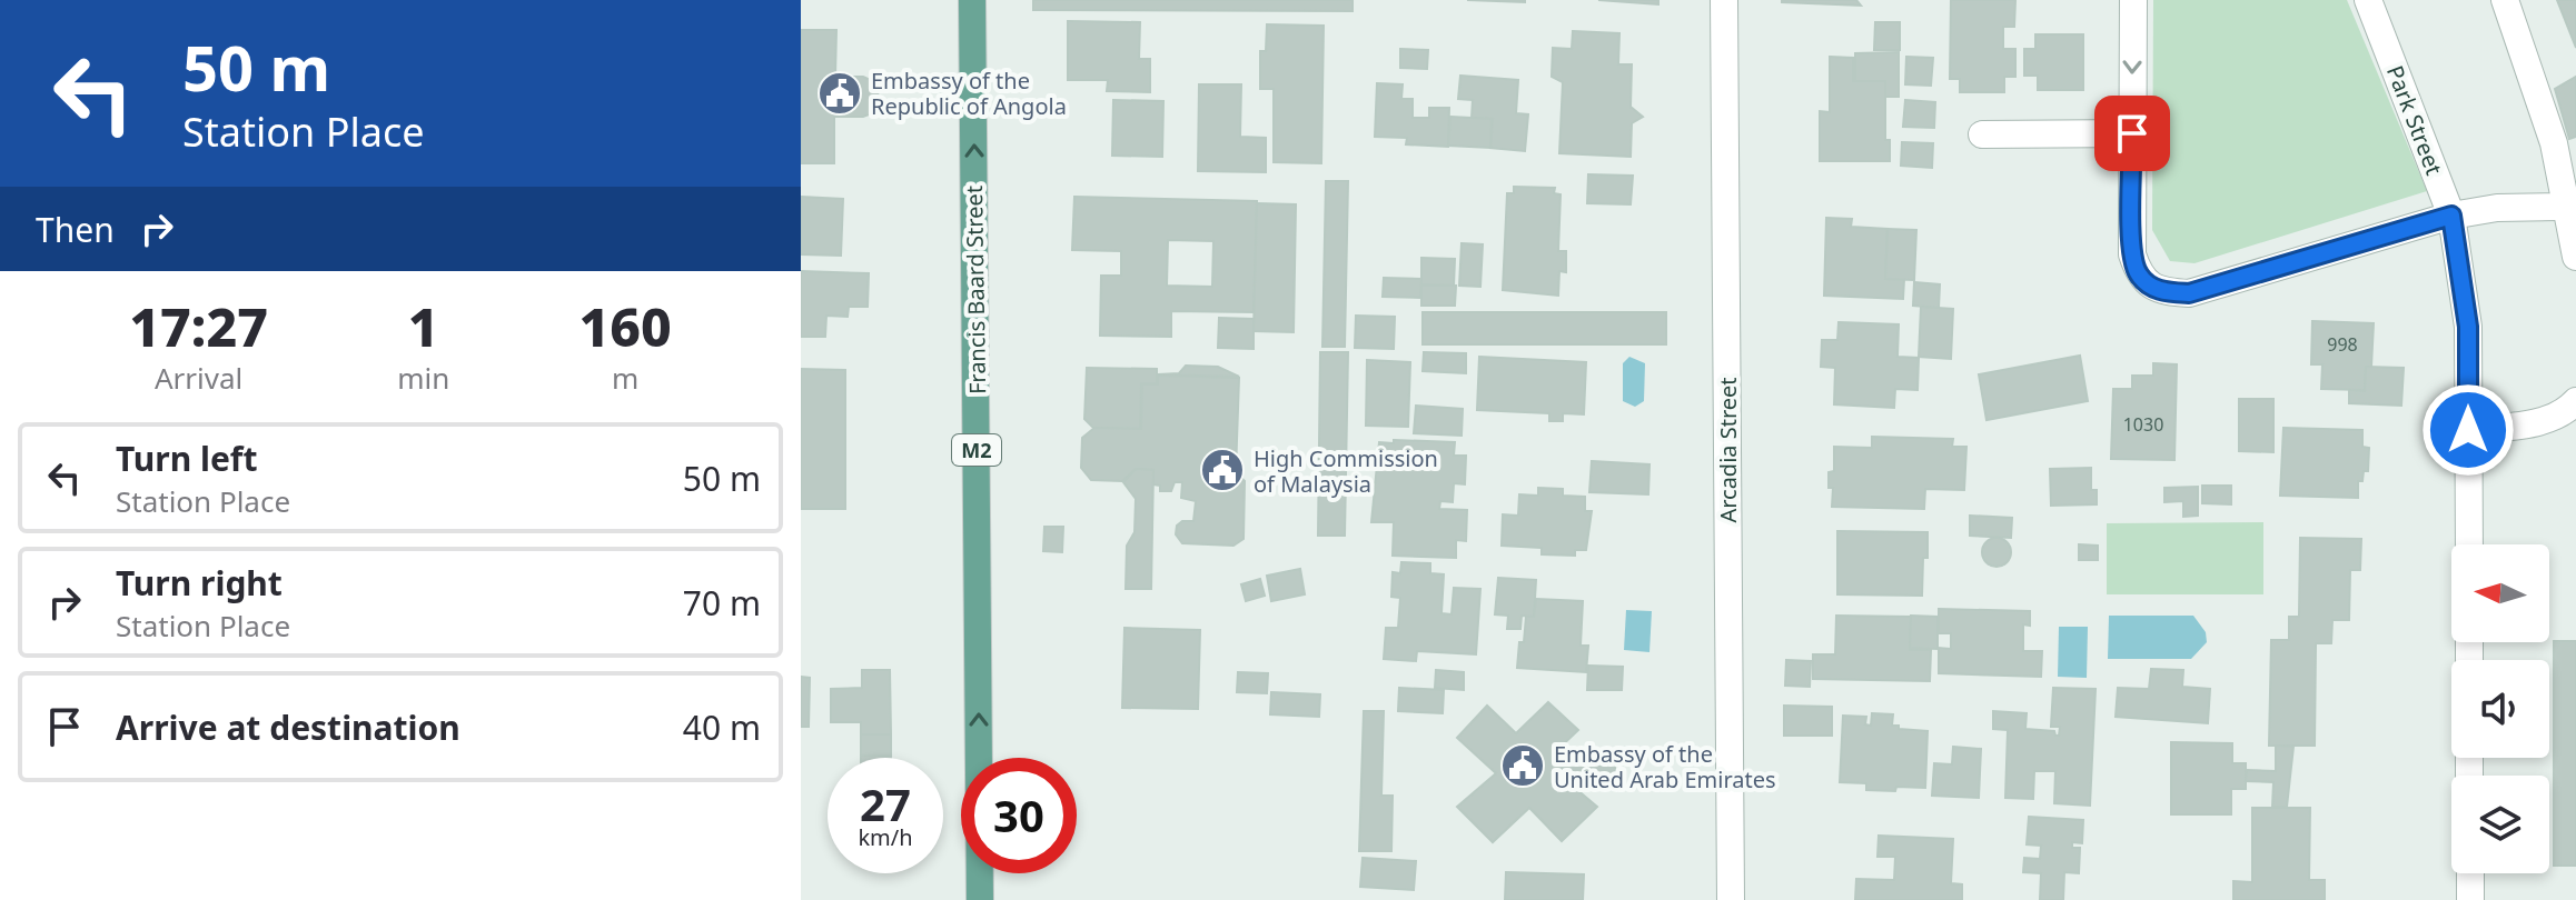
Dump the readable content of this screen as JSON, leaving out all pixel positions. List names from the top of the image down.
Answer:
{
  "streets": {
    "main road": ["Francis Baard Street", "M2"],
    "street": ["Park Street", "Arcadia Street"]
  },
  "one_way": ["Francis Baard Street"],
  "places": {
    "public building": ["Embassy of the Republic of Angola", "High Commission of Malaysia", "Embassy of the United Arab Emirates"]
  },
  "house_numbers": ["998", "1030"],
  "north": "left",
  "page": {
    "turn": ["50 m", "Station Place"],
    "then": "Then",
    "eta": [
      "17:27",
      "Arrival",
      "1",
      "min",
      "160",
      "m"
    ],
    "list": [
      {
        "name": "Turn left",
        "note": "Station Place",
        "value": "50 m"
      },
      {
        "name": "Turn right",
        "note": "Station Place",
        "value": "70 m"
      },
      {
        "name": "Arrive at destination",
        "value": "40 m"
      }
    ],
    "speed": "27 km/h",
    "limit": "30"
  }
}
